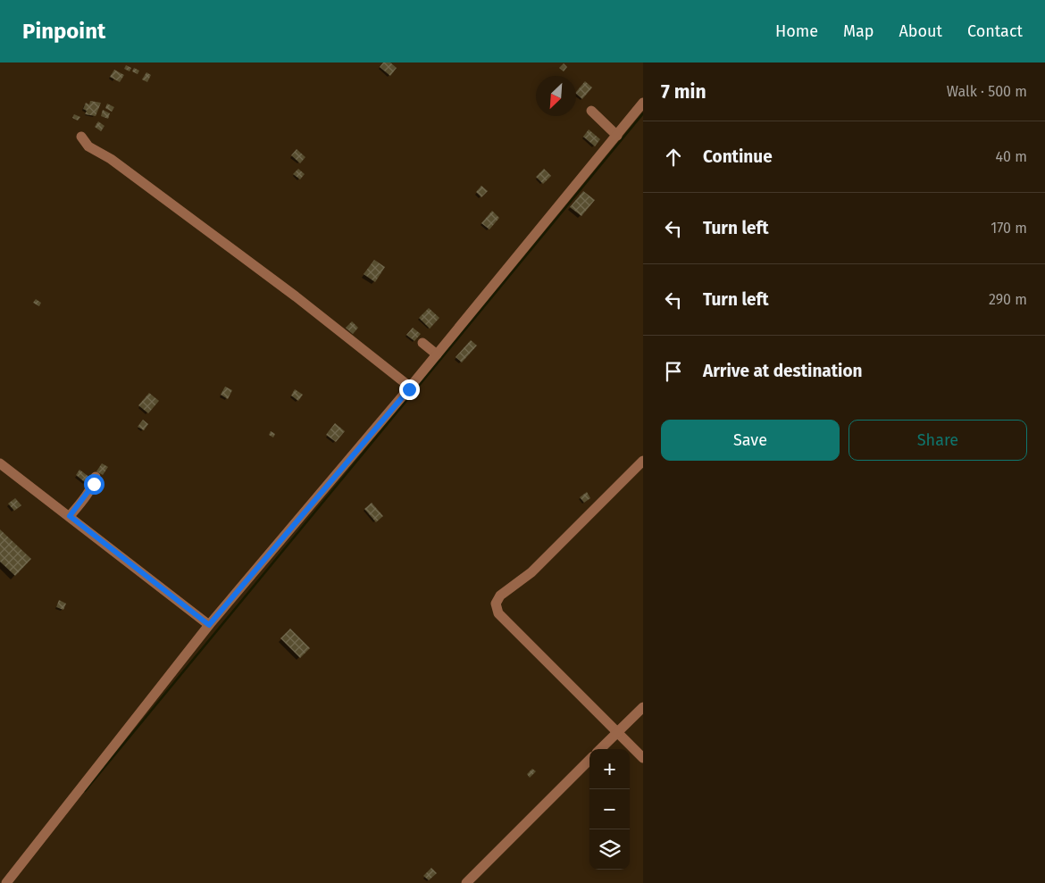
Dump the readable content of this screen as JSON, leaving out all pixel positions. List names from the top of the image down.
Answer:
{
  "north": "bottom left",
  "page": {
    "header": "Pinpoint",
    "nav": [
      "Home",
      "Map",
      "About",
      "Contact"
    ],
    "heading": ["7 min", "Walk · 500 m"],
    "list": [
      ["Continue", "40 m"],
      ["Turn left", "170 m"],
      ["Turn left", "290 m"],
      "Arrive at destination"
    ],
    "buttons": ["Save", "Share"],
    "map_buttons": ["+", "−"]
  }
}
